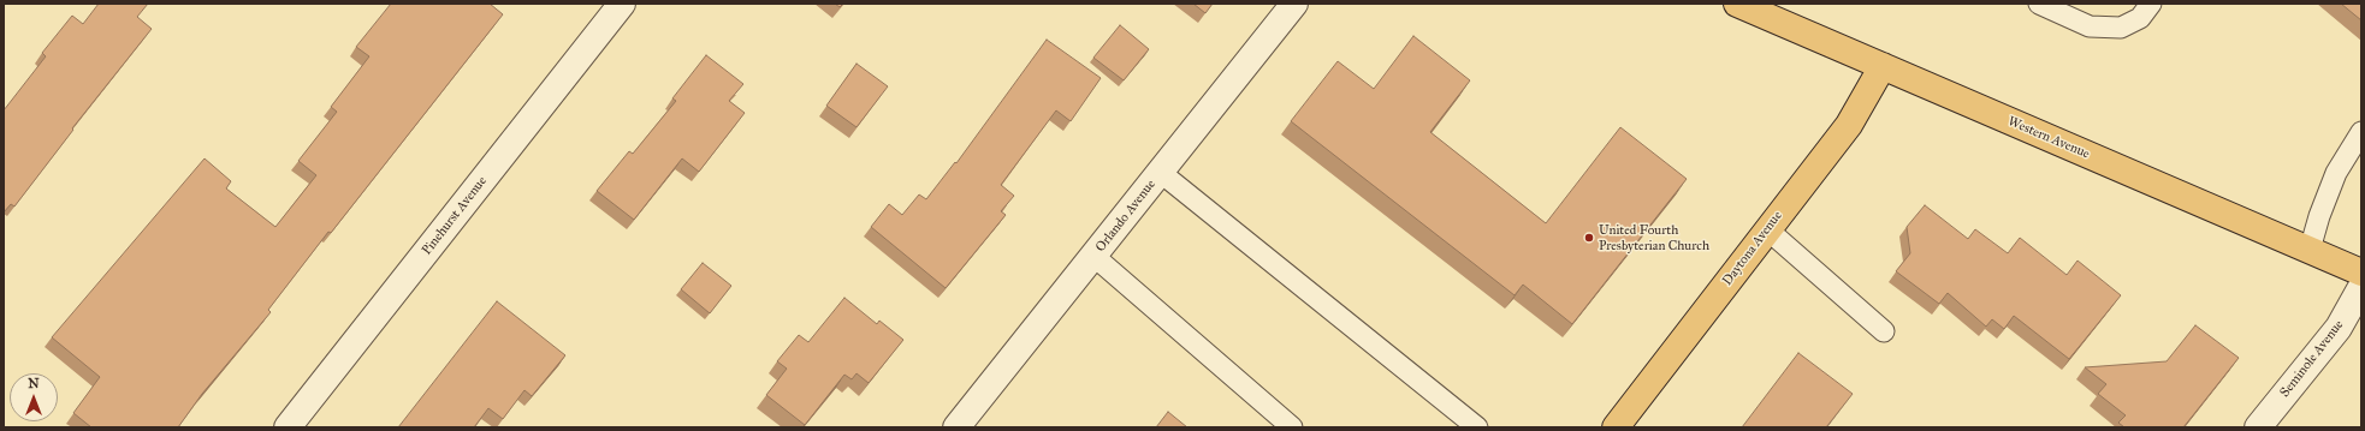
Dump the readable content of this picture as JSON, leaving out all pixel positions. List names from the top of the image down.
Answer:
{
  "streets": {
    "main road": ["Western Avenue", "Daytona Avenue"],
    "street": ["Pinehurst Avenue", "Orlando Avenue", "Seminole Avenue"]
  },
  "crossings": [
    ["Western Avenue", "Daytona Avenue"]
  ],
  "places": ["United Fourth Presbyterian Church"],
  "north": "top"
}
